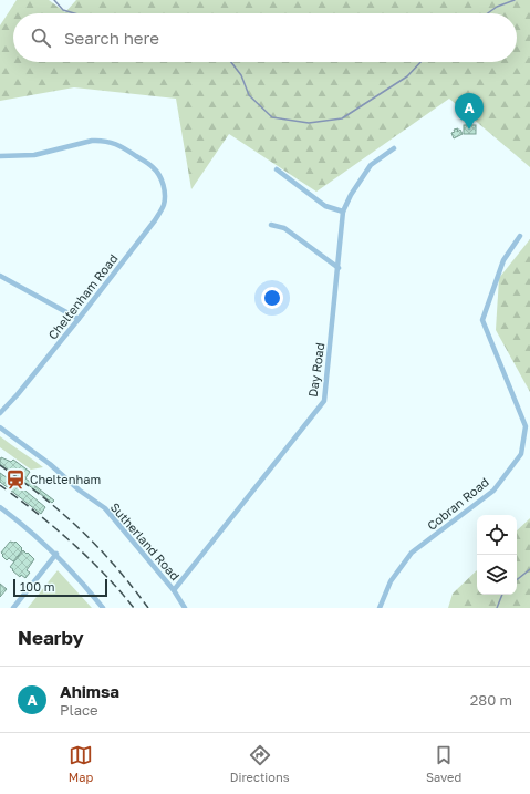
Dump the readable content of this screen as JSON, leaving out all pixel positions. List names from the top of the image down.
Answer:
{
  "streets": {
    "street": [
      "Cheltenham Road",
      "Day Road",
      "Cobran Road",
      "Sutherland Road"
    ]
  },
  "crossings": [
    ["Day Road", "Sutherland Road"]
  ],
  "places": {
    "station": ["Cheltenham"]
  },
  "scale_bar": "100 m",
  "page": {
    "search": "Search here",
    "pins": "A",
    "scale": "100 m",
    "heading": "Nearby",
    "list": [
      {
        "mark": "A",
        "name": "Ahimsa",
        "note": "Place",
        "value": "280 m"
      }
    ],
    "nav": ["Map", "Directions", "Saved"]
  }
}
